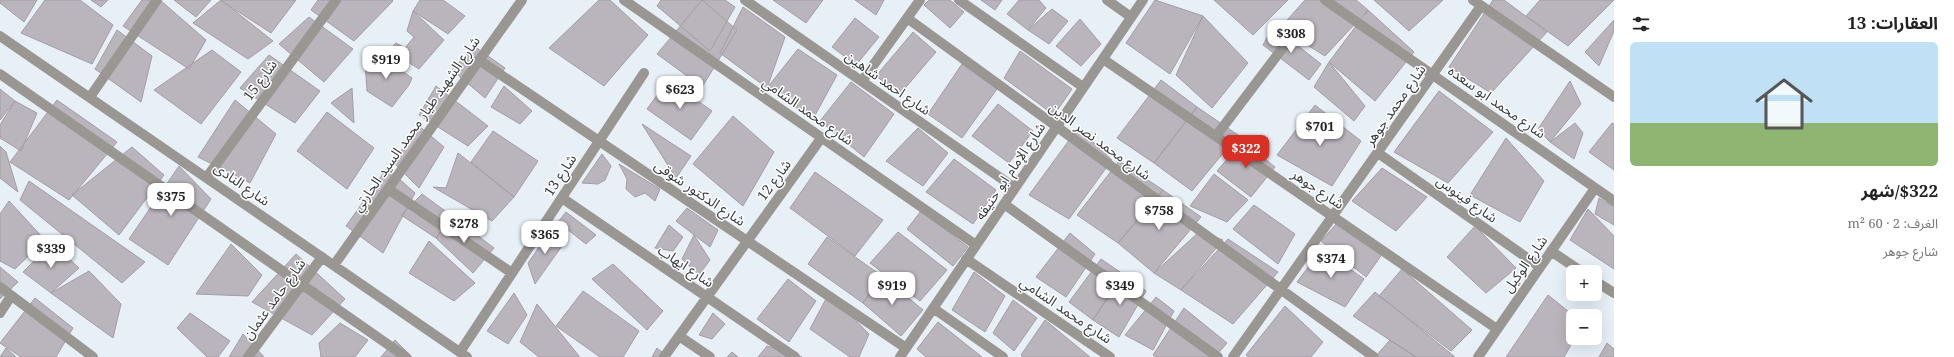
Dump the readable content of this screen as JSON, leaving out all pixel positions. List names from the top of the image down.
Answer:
{
  "streets": {
    "street": [
      "شارع 15",
      "شارع احمد شاهين",
      "شارع محمد ابو سعده",
      "شارع محمد جوهر",
      "شارع محمد الشامي",
      "شارع الشهيد طيار محمد السيد الحارتي",
      "شارع محمد نصر الدين",
      "شارع الإمام ابو حنيفه",
      "شارع 13",
      "شارع 12",
      "شارع النادى",
      "شارع جوهر",
      "شارع الدكتور شوقى",
      "شارع فينوس",
      "شارع الوكيل",
      "شارع ايهاب",
      "شارع حامد عثمان"
    ]
  },
  "crossings": [
    ["شارع 15", "شارع النادى"],
    ["شارع احمد شاهين", "شارع الإمام ابو حنيفه"],
    ["شارع محمد ابو سعده", "شارع محمد جوهر"],
    ["شارع محمد ابو سعده", "شارع الوكيل"],
    ["شارع محمد جوهر", "شارع محمد نصر الدين"],
    ["شارع محمد جوهر", "شارع جوهر"],
    ["شارع محمد جوهر", "شارع فينوس"],
    ["شارع محمد الشامي", "شارع الإمام ابو حنيفه"],
    ["شارع محمد الشامي", "شارع 12"],
    ["شارع الشهيد طيار محمد السيد الحارتي", "شارع النادى"],
    ["شارع الشهيد طيار محمد السيد الحارتي", "شارع الدكتور شوقى"],
    ["شارع محمد نصر الدين", "شارع الإمام ابو حنيفه"],
    ["شارع الإمام ابو حنيفه", "شارع جوهر"],
    ["شارع الإمام ابو حنيفه", "شارع الدكتور شوقى"],
    ["شارع 13", "شارع النادى"],
    ["شارع 13", "شارع الدكتور شوقى"],
    ["شارع 13", "شارع ايهاب"],
    ["شارع 12", "شارع الدكتور شوقى"],
    ["شارع 12", "شارع ايهاب"],
    ["شارع النادى", "شارع حامد عثمان"],
    ["شارع جوهر", "شارع الوكيل"],
    ["شارع فينوس", "شارع الوكيل"]
  ],
  "page": {
    "heading": "العقارات: 13",
    "price": [
      "$308",
      "$919",
      "$623",
      "$701",
      "$322",
      "$375",
      "$758",
      "$278",
      "$365",
      "$339",
      "$374",
      "$919",
      "$349"
    ],
    "list": [
      {
        "name": "$322/شهر",
        "note": "الغرف: 2 · 60 m² · شارع جوهر"
      }
    ],
    "map_buttons": ["+", "−"]
  }
}
